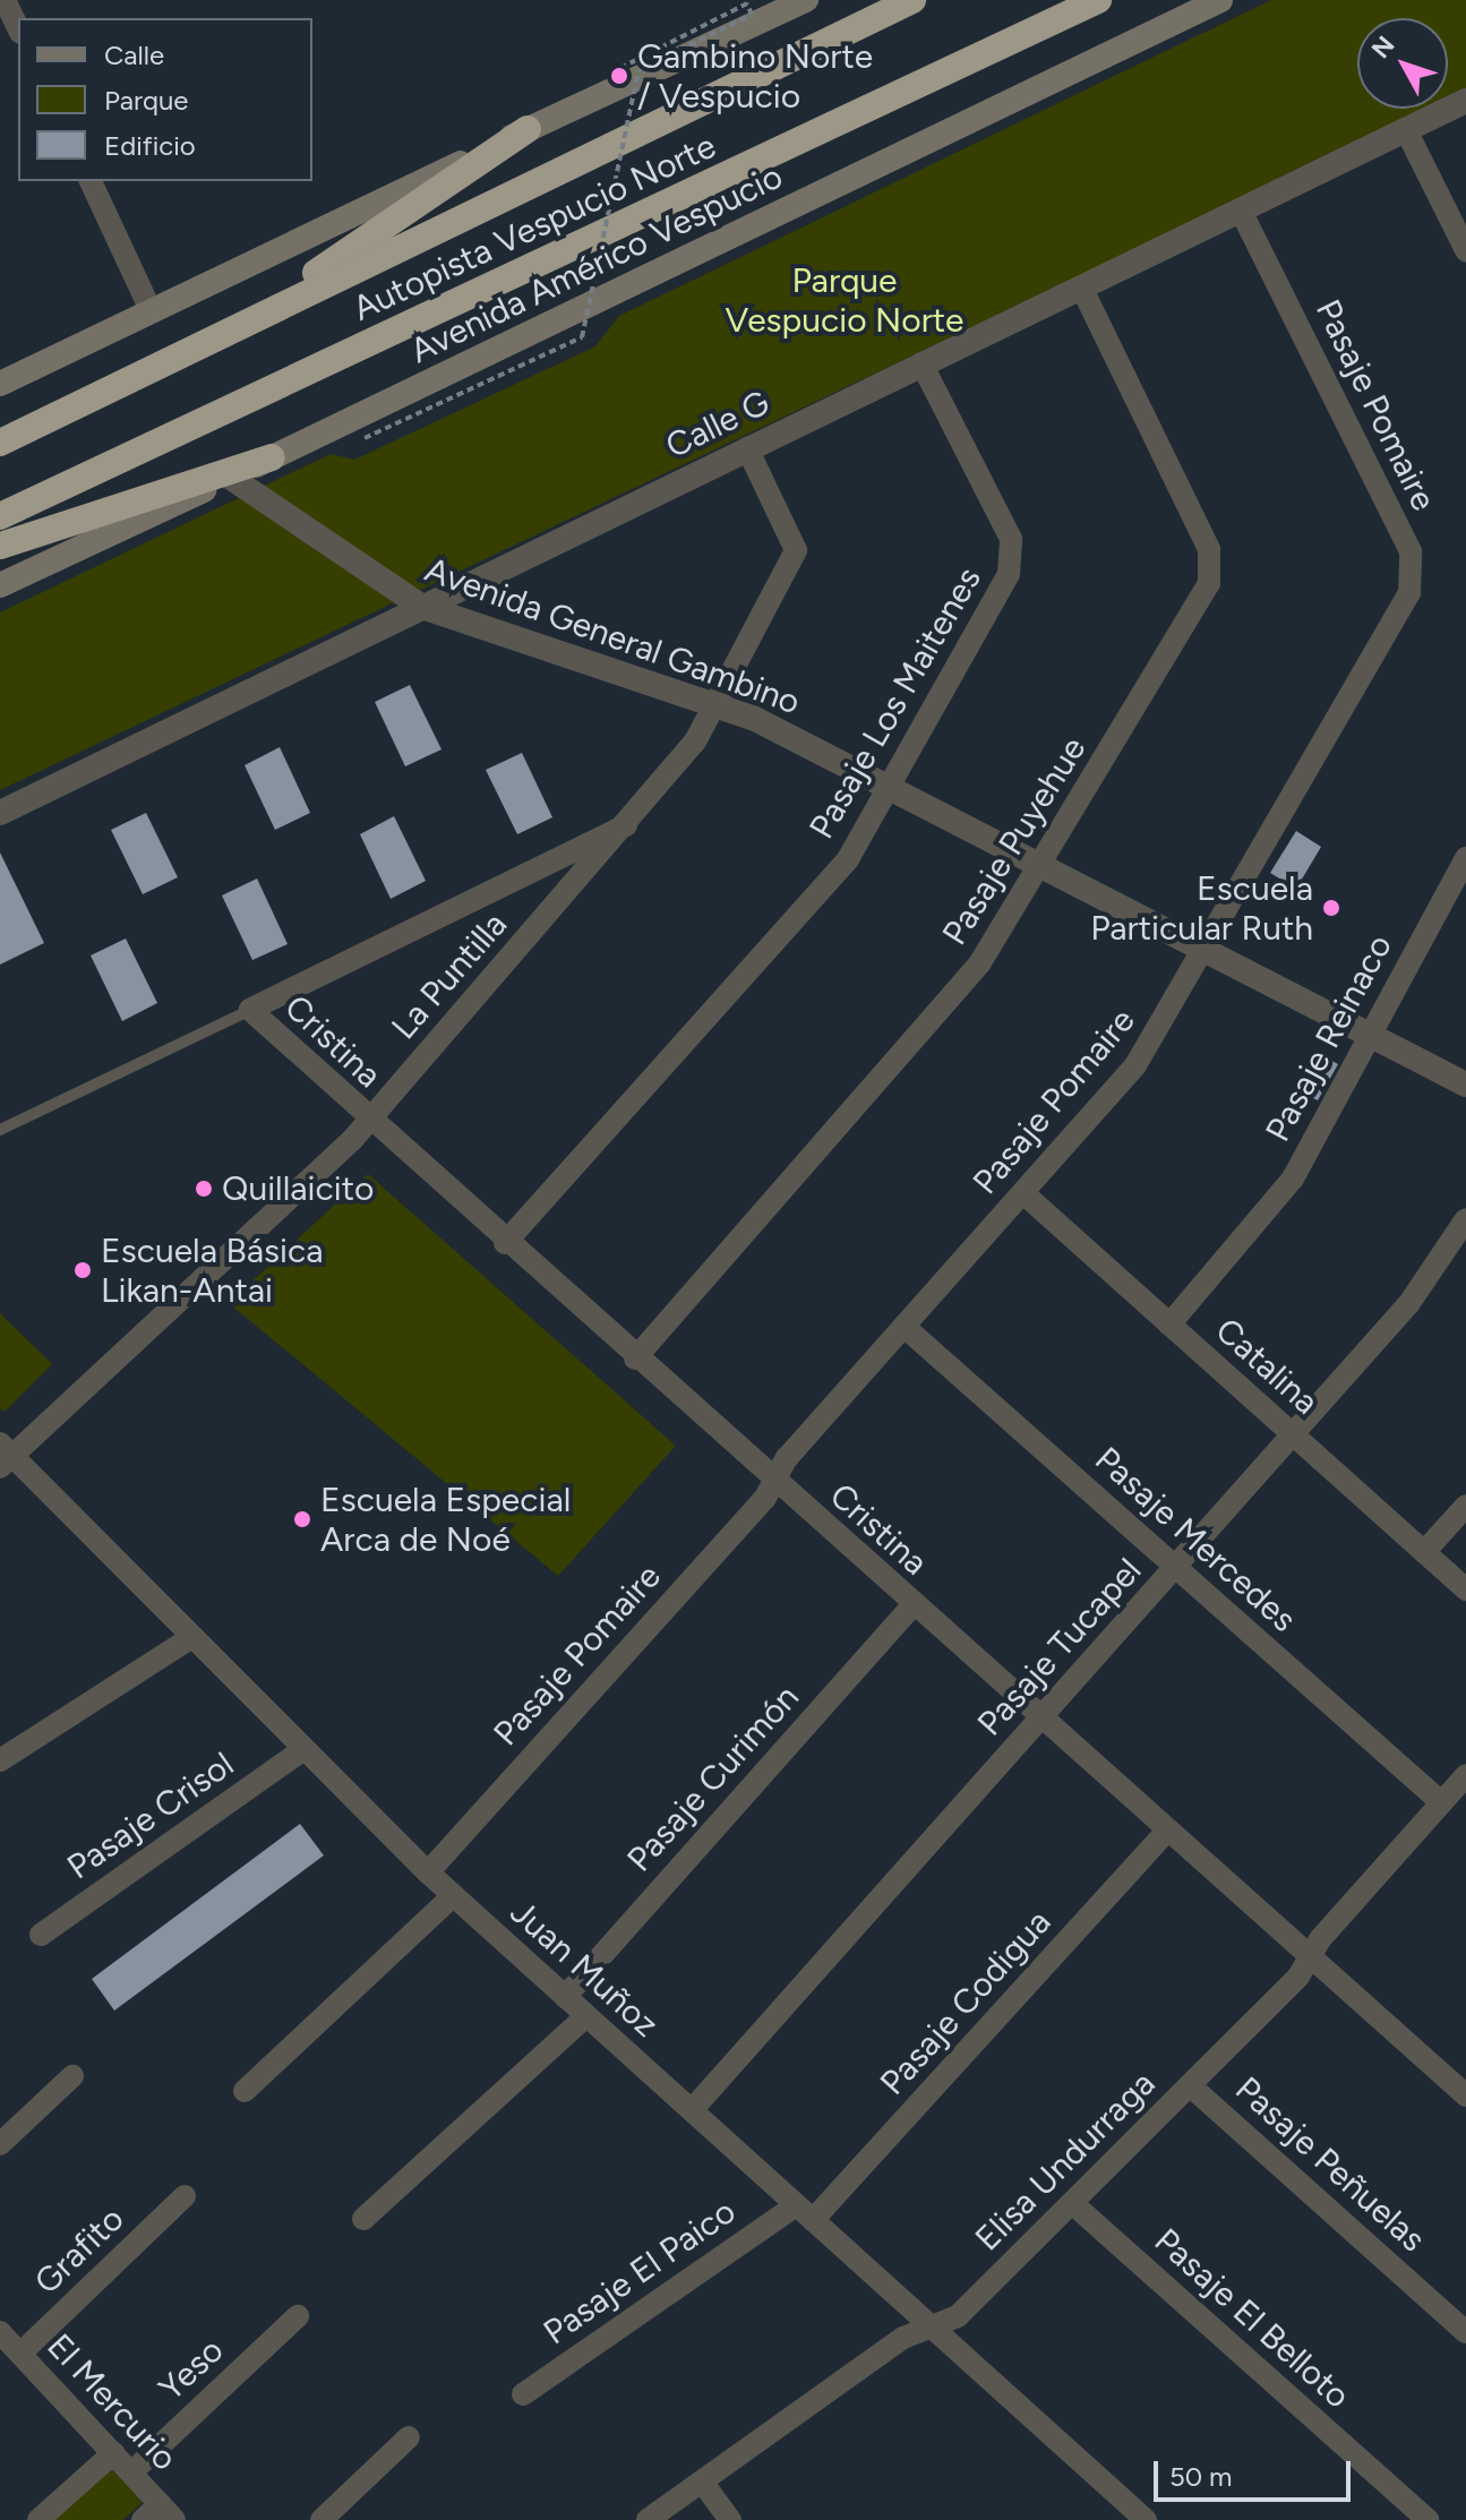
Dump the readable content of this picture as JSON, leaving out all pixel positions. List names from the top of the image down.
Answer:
{
  "streets": {
    "highway": ["Autopista Vespucio Norte"],
    "main road": ["Avenida Américo Vespucio"],
    "street": [
      "Pasaje Pomaire",
      "Calle G",
      "Avenida General Gambino",
      "Pasaje Los Maitenes",
      "Pasaje Puyehue",
      "La Puntilla",
      "Pasaje Reinaco",
      "Cristina",
      "Catalina",
      "Pasaje Mercedes",
      "Pasaje Tucapel",
      "Pasaje Curimón",
      "Pasaje Crisol",
      "Juan Muñoz",
      "Pasaje Codigua",
      "Elisa Undurraga",
      "Pasaje Peñuelas",
      "Grafito",
      "Pasaje El Paico",
      "Pasaje El Belloto",
      "Yeso",
      "El Mercurio"
    ]
  },
  "crossings": [
    ["Avenida Américo Vespucio", "Avenida General Gambino"],
    ["Pasaje Pomaire", "Calle G"],
    ["Pasaje Pomaire", "Avenida General Gambino"],
    ["Pasaje Pomaire", "Cristina"],
    ["Pasaje Pomaire", "Catalina"],
    ["Pasaje Pomaire", "Pasaje Mercedes"],
    ["Pasaje Pomaire", "Juan Muñoz"],
    ["Calle G", "Avenida General Gambino"],
    ["Calle G", "Pasaje Los Maitenes"],
    ["Calle G", "Pasaje Puyehue"],
    ["Calle G", "La Puntilla"],
    ["Avenida General Gambino", "Pasaje Los Maitenes"],
    ["Avenida General Gambino", "Pasaje Puyehue"],
    ["Avenida General Gambino", "La Puntilla"],
    ["Avenida General Gambino", "Pasaje Reinaco"],
    ["Pasaje Los Maitenes", "Cristina"],
    ["Pasaje Puyehue", "Cristina"],
    ["La Puntilla", "Cristina"],
    ["La Puntilla", "Juan Muñoz"],
    ["Pasaje Reinaco", "Catalina"],
    ["Cristina", "Pasaje Tucapel"],
    ["Cristina", "Pasaje Curimón"],
    ["Cristina", "Pasaje Codigua"],
    ["Cristina", "Elisa Undurraga"],
    ["Catalina", "Pasaje Tucapel"],
    ["Pasaje Mercedes", "Pasaje Tucapel"],
    ["Pasaje Mercedes", "Elisa Undurraga"],
    ["Pasaje Tucapel", "Juan Muñoz"],
    ["Pasaje Curimón", "Juan Muñoz"],
    ["Pasaje Crisol", "Juan Muñoz"],
    ["Juan Muñoz", "Pasaje Codigua"],
    ["Juan Muñoz", "Elisa Undurraga"],
    ["Juan Muñoz", "Pasaje El Paico"],
    ["Pasaje Codigua", "Pasaje El Paico"],
    ["Elisa Undurraga", "Pasaje Peñuelas"],
    ["Elisa Undurraga", "Pasaje El Belloto"],
    ["Grafito", "El Mercurio"],
    ["Yeso", "El Mercurio"]
  ],
  "parks": ["Parque Vespucio Norte"],
  "places": [
    "Gambino Norte / Vespucio",
    "Escuela Particular Ruth",
    "Quillaicito",
    "Escuela Básica Likan-Antai",
    "Escuela Especial Arca de Noé"
  ],
  "legend": ["Calle", "Parque", "Edificio"],
  "scale_bar": "50 m",
  "north": "top left"
}
